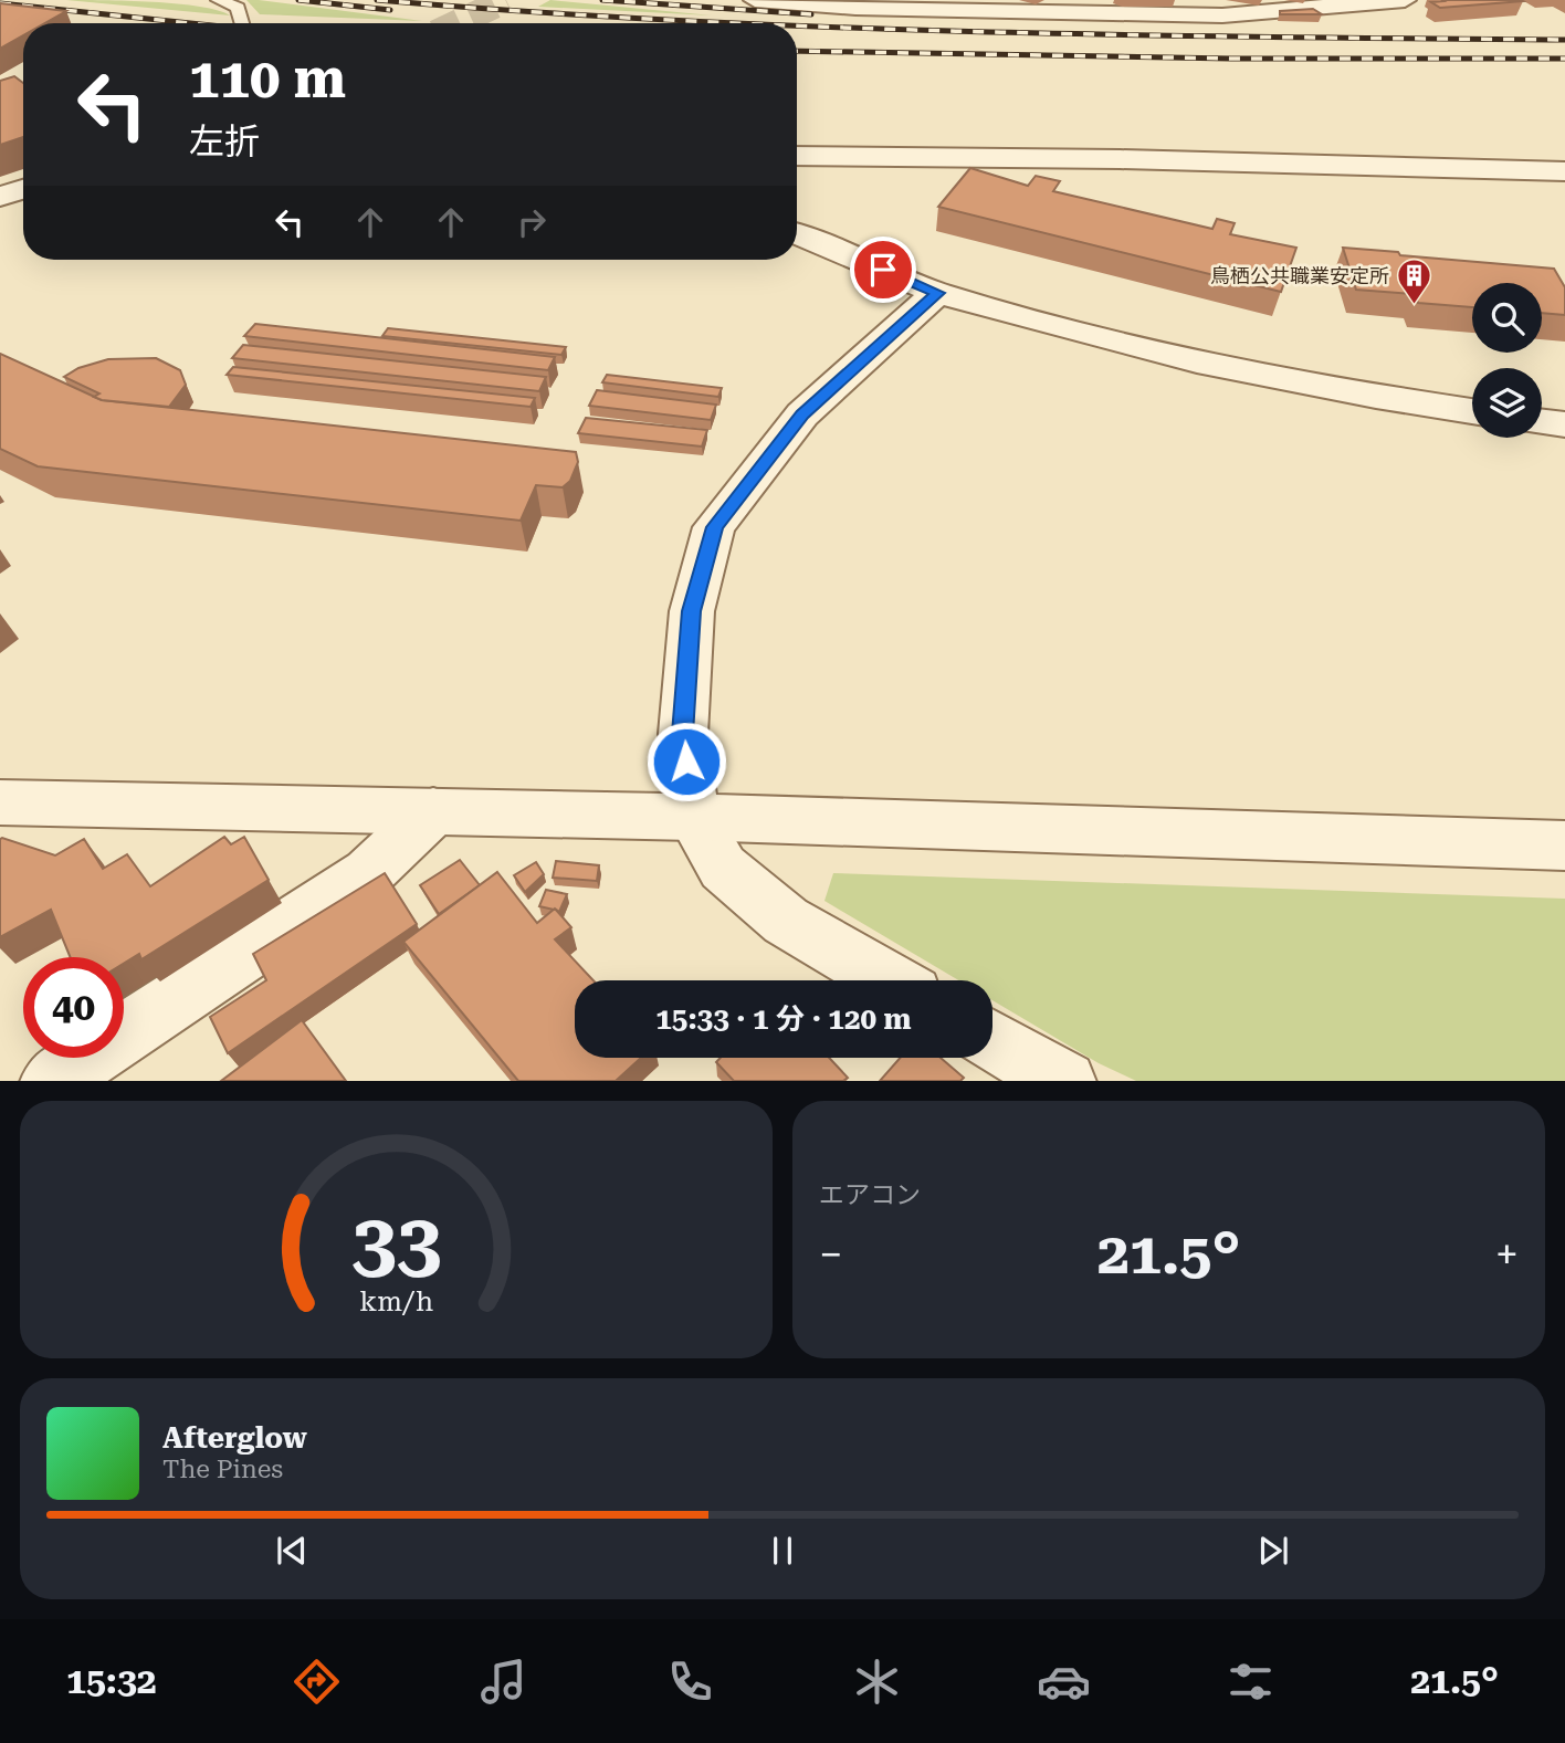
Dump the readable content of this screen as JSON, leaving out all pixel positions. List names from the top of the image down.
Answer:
{
  "places": {
    "building": ["鳥栖公共職業安定所"]
  },
  "page": {
    "turn": ["110 m", "左折"],
    "limit": "40",
    "trip": "15:33 · 1 分 · 120 m",
    "tile": "エアコン",
    "heat": ["−", "21.5°", "+"],
    "song": ["Afterglow", "The Pines"],
    "tabs": ["15:32", "21.5°"],
    "gauge": ["33", "km/h"]
  }
}
